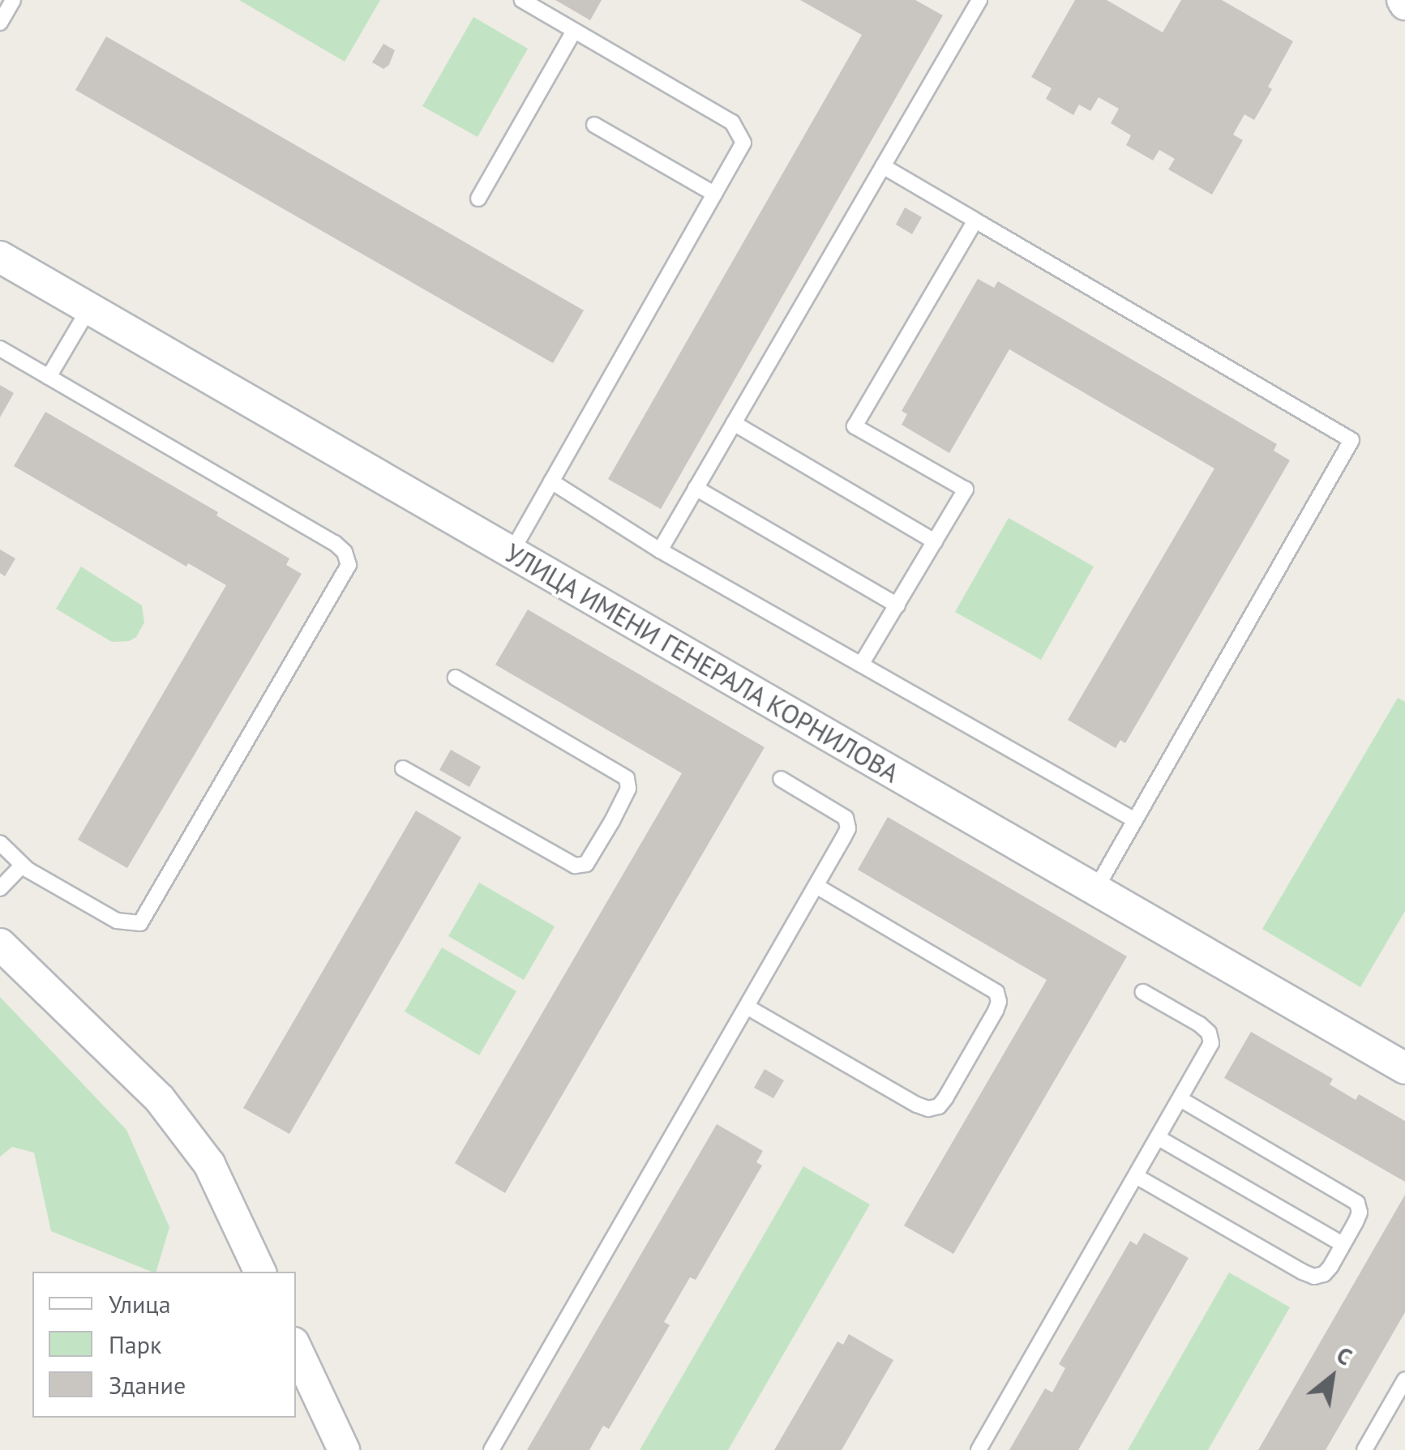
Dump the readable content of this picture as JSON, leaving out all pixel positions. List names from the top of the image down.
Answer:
{
  "streets": {
    "street": ["УЛИЦА ИМЕНИ ГЕНЕРАЛА КОРНИЛОВА"]
  },
  "legend": ["Улица", "Парк", "Здание"],
  "north": "top right"
}
